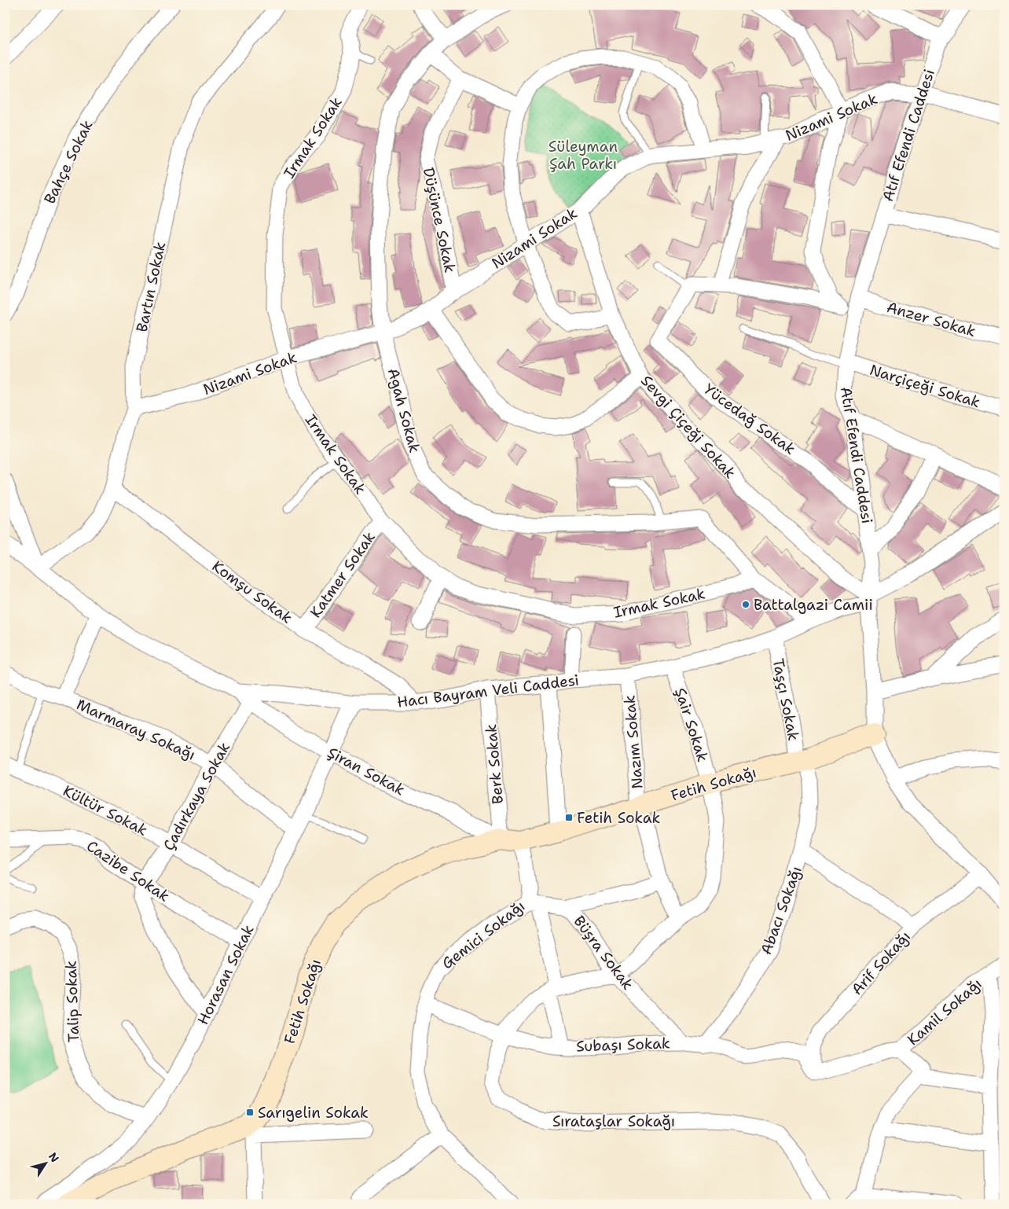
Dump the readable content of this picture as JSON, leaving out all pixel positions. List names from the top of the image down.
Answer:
{
  "streets": {
    "street": [
      "Nizami Sokak",
      "Atıf Efendi Caddesi",
      "Irmak Sokak",
      "Bahçe Sokak",
      "Düşünce Sokak",
      "Bartın Sokak",
      "Anzer Sokak",
      "Narçiçeği Sokak",
      "Agah Sokak",
      "Yücedağ Sokak",
      "Sevgi Çiçeği Sokak",
      "Katmer Sokak",
      "Komşu Sokak",
      "Hacı Bayram Veli Caddesi",
      "Taşçı Sokak",
      "Şair Sokak",
      "Marmaray Sokağı",
      "Nazım Sokak",
      "Berk Sokak",
      "Şiran Sokak",
      "Fetih Sokağı",
      "Çadırkaya Sokak",
      "Kültür Sokak",
      "Cazibe Sokak",
      "Abacı Sokağı",
      "Gemici Sokağı",
      "Büşra Sokak",
      "Arif Sokağı",
      "Horasan Sokak",
      "Talip Sokak",
      "Kamil Sokağı",
      "Subaşı Sokak",
      "Sırataşlar Sokağı"
    ]
  },
  "crossings": [
    ["Nizami Sokak", "Atıf Efendi Caddesi"],
    ["Nizami Sokak", "Irmak Sokak"],
    ["Nizami Sokak", "Düşünce Sokak"],
    ["Nizami Sokak", "Bartın Sokak"],
    ["Nizami Sokak", "Agah Sokak"],
    ["Nizami Sokak", "Sevgi Çiçeği Sokak"],
    ["Atıf Efendi Caddesi", "Anzer Sokak"],
    ["Atıf Efendi Caddesi", "Narçiçeği Sokak"],
    ["Atıf Efendi Caddesi", "Yücedağ Sokak"],
    ["Atıf Efendi Caddesi", "Sevgi Çiçeği Sokak"],
    ["Atıf Efendi Caddesi", "Hacı Bayram Veli Caddesi"],
    ["Atıf Efendi Caddesi", "Fetih Sokağı"],
    ["Atıf Efendi Caddesi", "Arif Sokağı"],
    ["Irmak Sokak", "Agah Sokak"],
    ["Irmak Sokak", "Katmer Sokak"],
    ["Bartın Sokak", "Komşu Sokak"],
    ["Bartın Sokak", "Hacı Bayram Veli Caddesi"],
    ["Agah Sokak", "Hacı Bayram Veli Caddesi"],
    ["Sevgi Çiçeği Sokak", "Hacı Bayram Veli Caddesi"],
    ["Katmer Sokak", "Komşu Sokak"],
    ["Komşu Sokak", "Hacı Bayram Veli Caddesi"],
    ["Hacı Bayram Veli Caddesi", "Taşçı Sokak"],
    ["Hacı Bayram Veli Caddesi", "Şair Sokak"],
    ["Hacı Bayram Veli Caddesi", "Nazım Sokak"],
    ["Hacı Bayram Veli Caddesi", "Berk Sokak"],
    ["Hacı Bayram Veli Caddesi", "Şiran Sokak"],
    ["Hacı Bayram Veli Caddesi", "Horasan Sokak"],
    ["Taşçı Sokak", "Fetih Sokağı"],
    ["Taşçı Sokak", "Abacı Sokağı"],
    ["Şair Sokak", "Fetih Sokağı"],
    ["Marmaray Sokağı", "Çadırkaya Sokak"],
    ["Marmaray Sokağı", "Horasan Sokak"],
    ["Nazım Sokak", "Fetih Sokağı"],
    ["Berk Sokak", "Şiran Sokak"],
    ["Berk Sokak", "Fetih Sokağı"],
    ["Berk Sokak", "Gemici Sokağı"],
    ["Şiran Sokak", "Fetih Sokağı"],
    ["Şiran Sokak", "Çadırkaya Sokak"],
    ["Şiran Sokak", "Gemici Sokağı"],
    ["Şiran Sokak", "Horasan Sokak"],
    ["Fetih Sokağı", "Abacı Sokağı"],
    ["Fetih Sokağı", "Gemici Sokağı"],
    ["Çadırkaya Sokak", "Kültür Sokak"],
    ["Çadırkaya Sokak", "Cazibe Sokak"],
    ["Kültür Sokak", "Horasan Sokak"],
    ["Cazibe Sokak", "Horasan Sokak"],
    ["Abacı Sokağı", "Subaşı Sokak"],
    ["Gemici Sokağı", "Büşra Sokak"],
    ["Gemici Sokağı", "Subaşı Sokak"],
    ["Büşra Sokak", "Subaşı Sokak"],
    ["Büşra Sokak", "Sırataşlar Sokağı"],
    ["Arif Sokağı", "Kamil Sokağı"],
    ["Arif Sokağı", "Subaşı Sokak"],
    ["Horasan Sokak", "Talip Sokak"],
    ["Kamil Sokağı", "Subaşı Sokak"],
    ["Subaşı Sokak", "Sırataşlar Sokağı"]
  ],
  "parks": ["Süleyman Şah Parkı"],
  "places": {
    "other": ["Battalgazi Camii"],
    "transit": ["Fetih Sokak", "Sarıgelin Sokak"]
  },
  "north": "top right"
}
